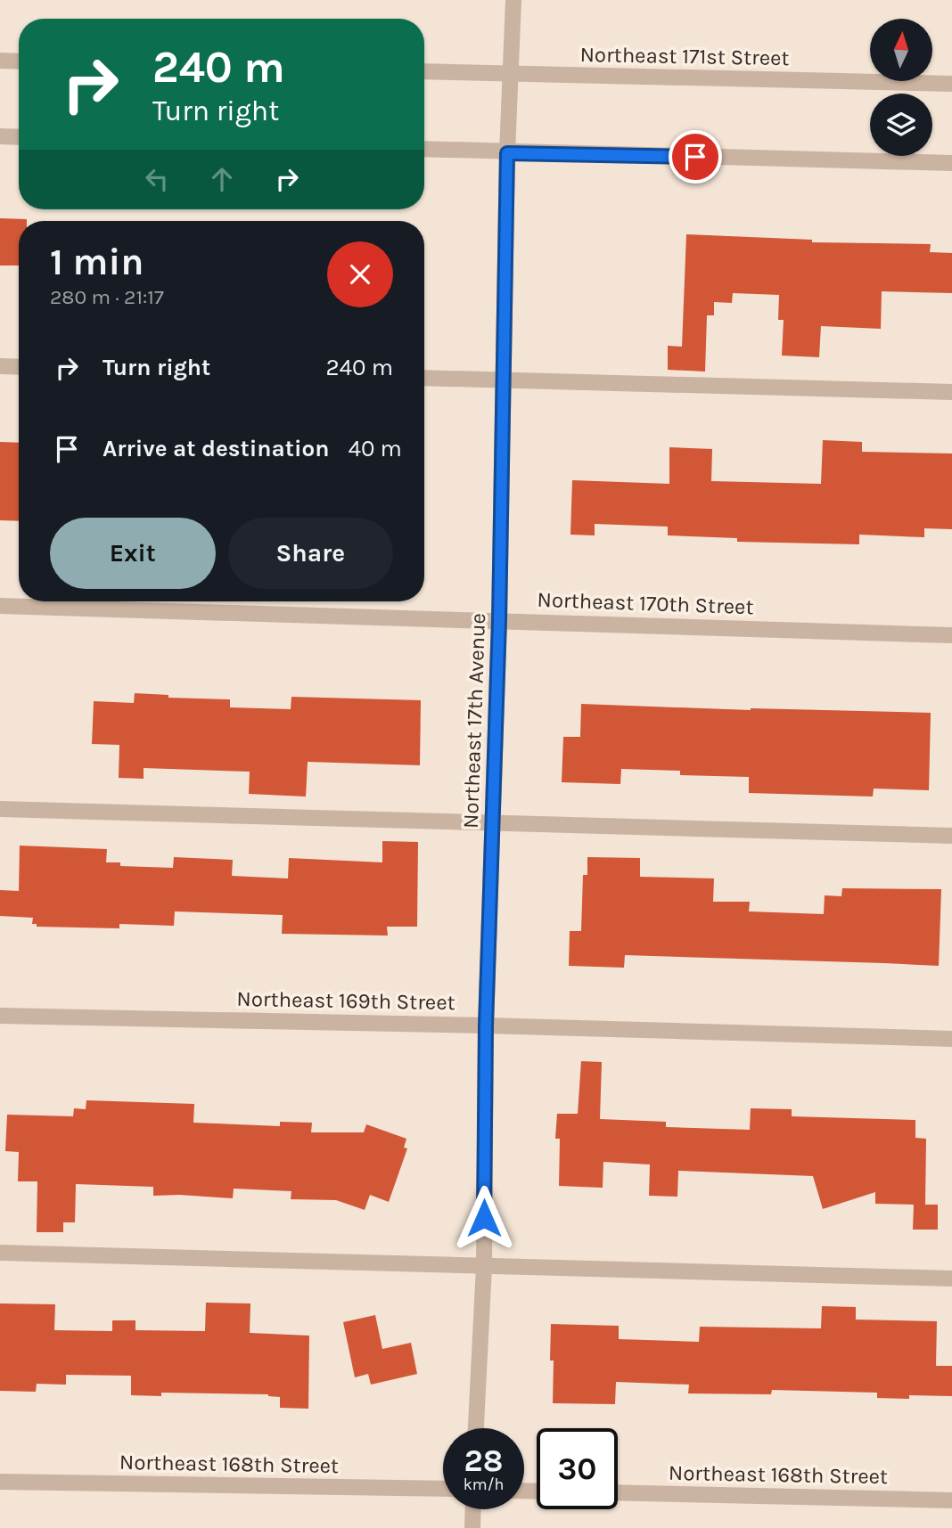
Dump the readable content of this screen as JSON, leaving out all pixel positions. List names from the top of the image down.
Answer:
{
  "streets": {
    "street": [
      "Northeast 171st Street",
      "Northeast 170th Street",
      "Northeast 17th Avenue",
      "Northeast 169th Street",
      "Northeast 168th Street"
    ]
  },
  "crossings": [
    ["Northeast 171st Street", "Northeast 17th Avenue"],
    ["Northeast 170th Street", "Northeast 17th Avenue"],
    ["Northeast 17th Avenue", "Northeast 169th Street"]
  ],
  "north": "top",
  "page": {
    "turn": ["240 m", "Turn right"],
    "heading": ["1 min", "280 m · 21:17"],
    "list": [
      {
        "name": "Turn right",
        "value": "240 m"
      },
      {
        "name": "Arrive at destination",
        "value": "40 m"
      }
    ],
    "buttons": ["Exit", "Share"],
    "speed": "28 km/h",
    "limit": "30"
  }
}
